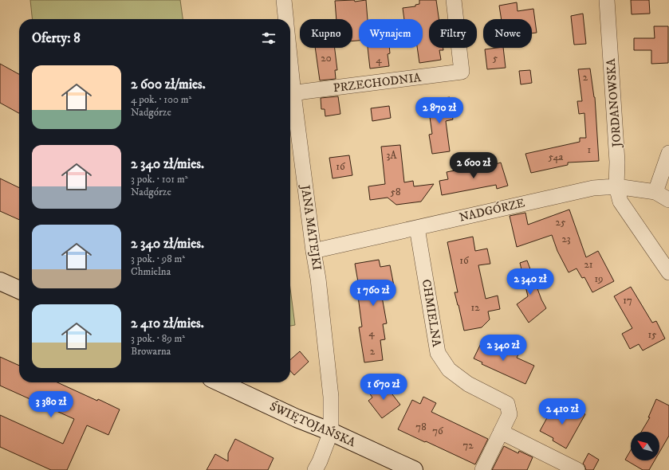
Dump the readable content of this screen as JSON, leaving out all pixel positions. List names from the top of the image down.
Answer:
{
  "streets": {
    "street": [
      "PRZECHODNIA",
      "JORDANOWSKA",
      "NADGÓRZE",
      "JANA MATEJKI",
      "CHMIELNA",
      "ŚWIĘTOJAŃSKA"
    ]
  },
  "crossings": [
    ["PRZECHODNIA", "JANA MATEJKI"],
    ["JORDANOWSKA", "NADGÓRZE"],
    ["NADGÓRZE", "JANA MATEJKI"],
    ["NADGÓRZE", "CHMIELNA"],
    ["JANA MATEJKI", "ŚWIĘTOJAŃSKA"]
  ],
  "house_numbers": [
    "20",
    "5",
    "4",
    "2",
    "1",
    "3A",
    "54a",
    "16",
    "58",
    "25",
    "23",
    "16",
    "21",
    "19",
    "17",
    "12",
    "4",
    "15",
    "2",
    "78",
    "76",
    "72"
  ],
  "north": "top left",
  "page": {
    "chip": [
      "Kupno",
      "Wynajem",
      "Filtry",
      "Nowe"
    ],
    "heading": "Oferty: 8",
    "list": [
      {
        "name": "2 600 zł/mies.",
        "note": "4 pok. · 100 m² · Nadgórze"
      },
      {
        "name": "2 340 zł/mies.",
        "note": "3 pok. · 101 m² · Nadgórze"
      },
      {
        "name": "2 340 zł/mies.",
        "note": "3 pok. · 98 m² · Chmielna"
      },
      {
        "name": "2 410 zł/mies.",
        "note": "3 pok. · 89 m² · Browarna"
      }
    ],
    "price": [
      "2 870 zł",
      "2 600 zł",
      "2 340 zł",
      "1 760 zł",
      "2 340 zł",
      "1 670 zł",
      "3 380 zł",
      "2 410 zł"
    ]
  }
}
